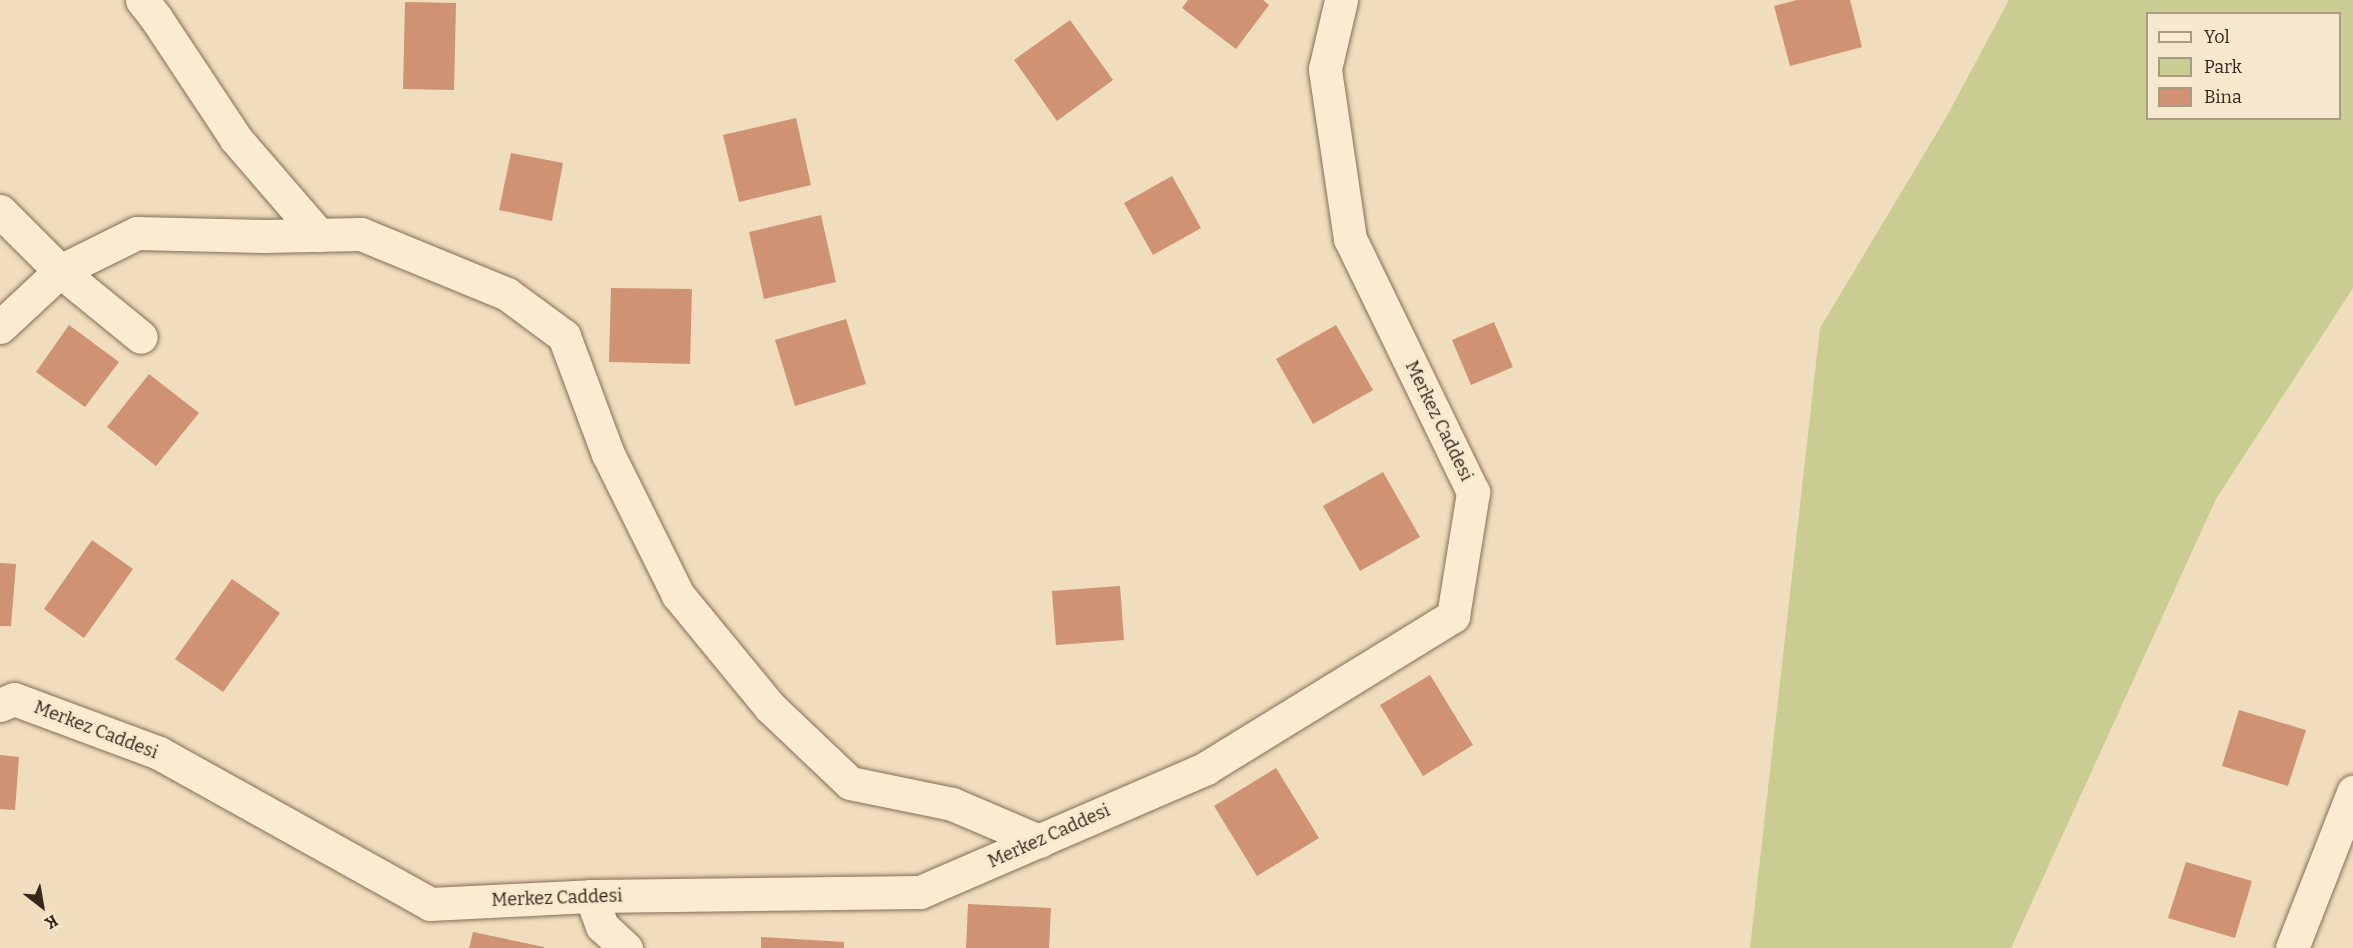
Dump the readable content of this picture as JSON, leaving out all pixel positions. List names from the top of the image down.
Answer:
{
  "streets": {
    "street": ["Merkez Caddesi"]
  },
  "legend": ["Yol", "Park", "Bina"],
  "north": "bottom right"
}
